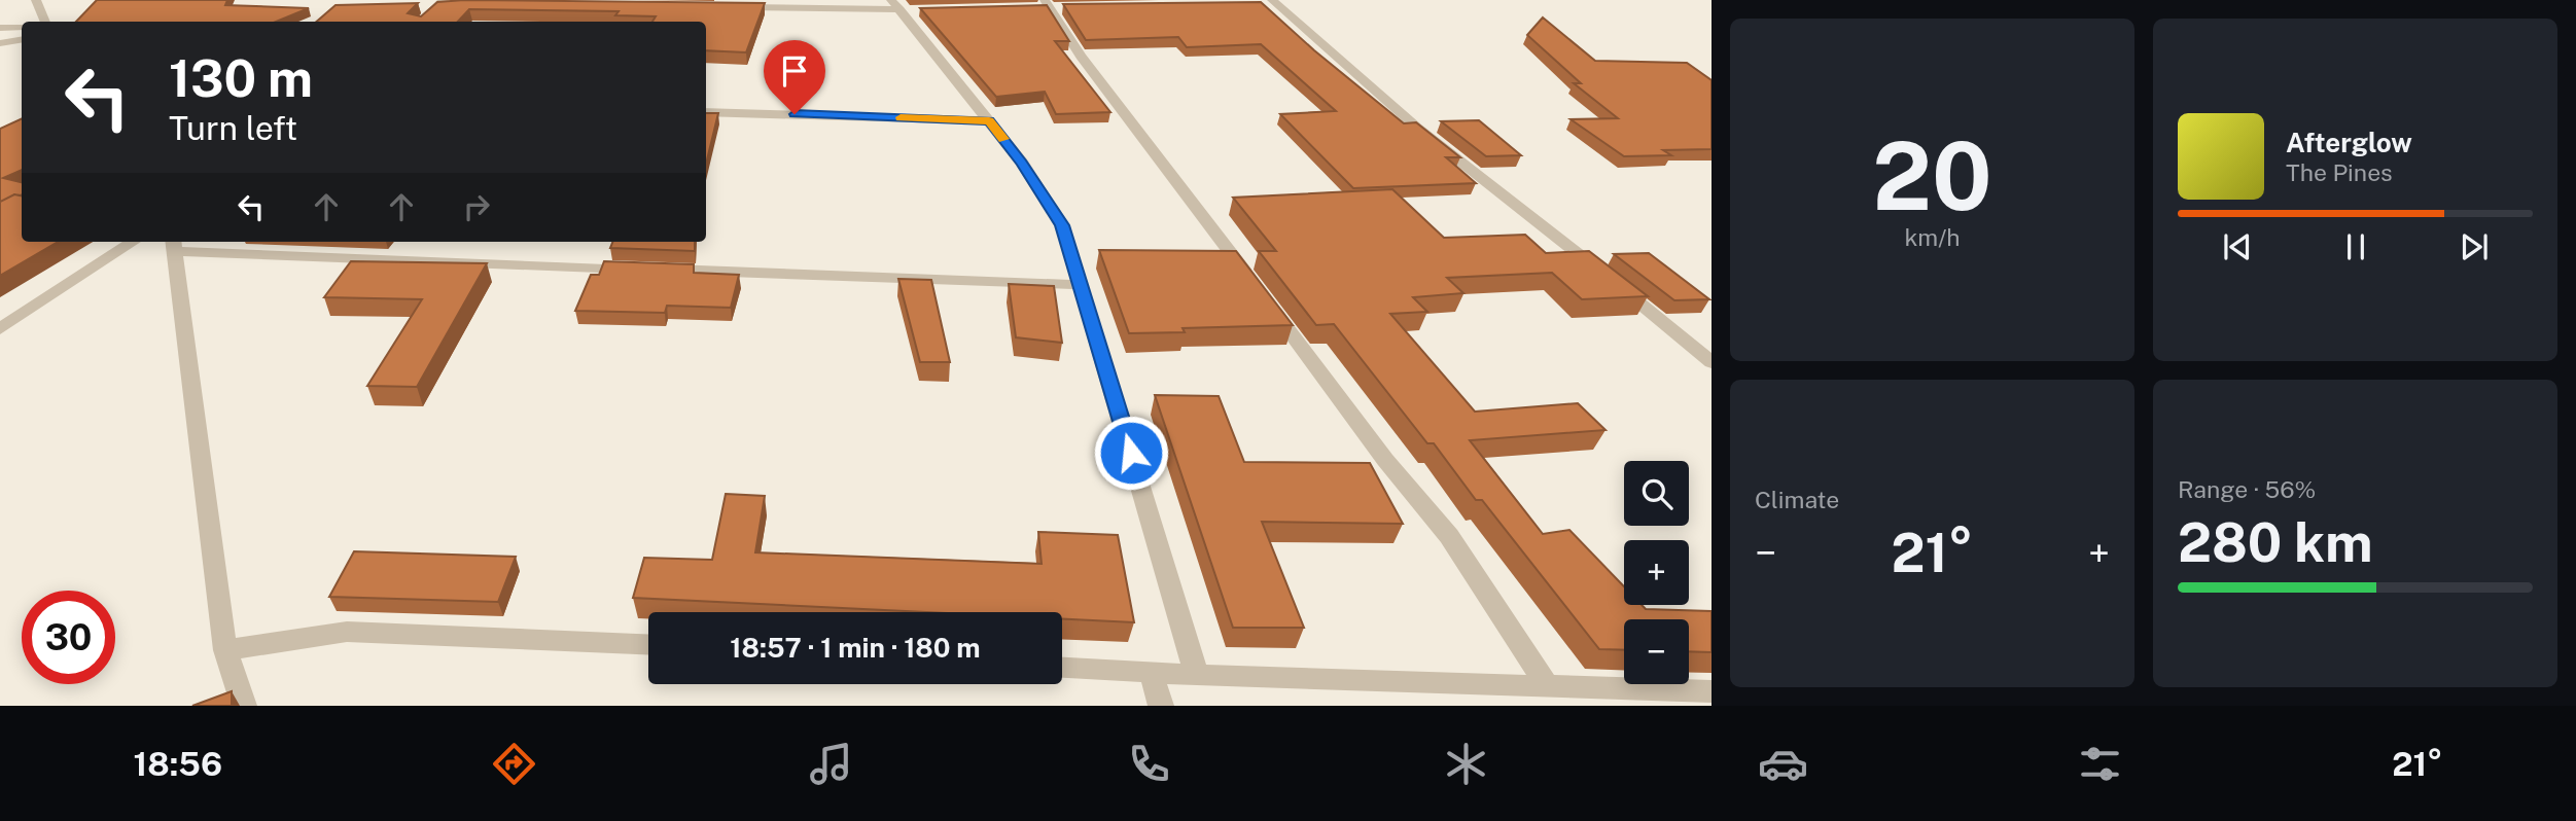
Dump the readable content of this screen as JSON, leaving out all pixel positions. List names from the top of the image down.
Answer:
{
  "page": {
    "tile": [
      ["20", "km/h"],
      "Climate",
      ["Range · 56%", "280 km"]
    ],
    "turn": ["130 m", "Turn left"],
    "song": ["Afterglow", "The Pines"],
    "map_buttons": ["+", "−"],
    "heat": ["−", "21°", "+"],
    "limit": "30",
    "trip": "18:57 · 1 min · 180 m",
    "tabs": ["18:56", "21°"]
  }
}
